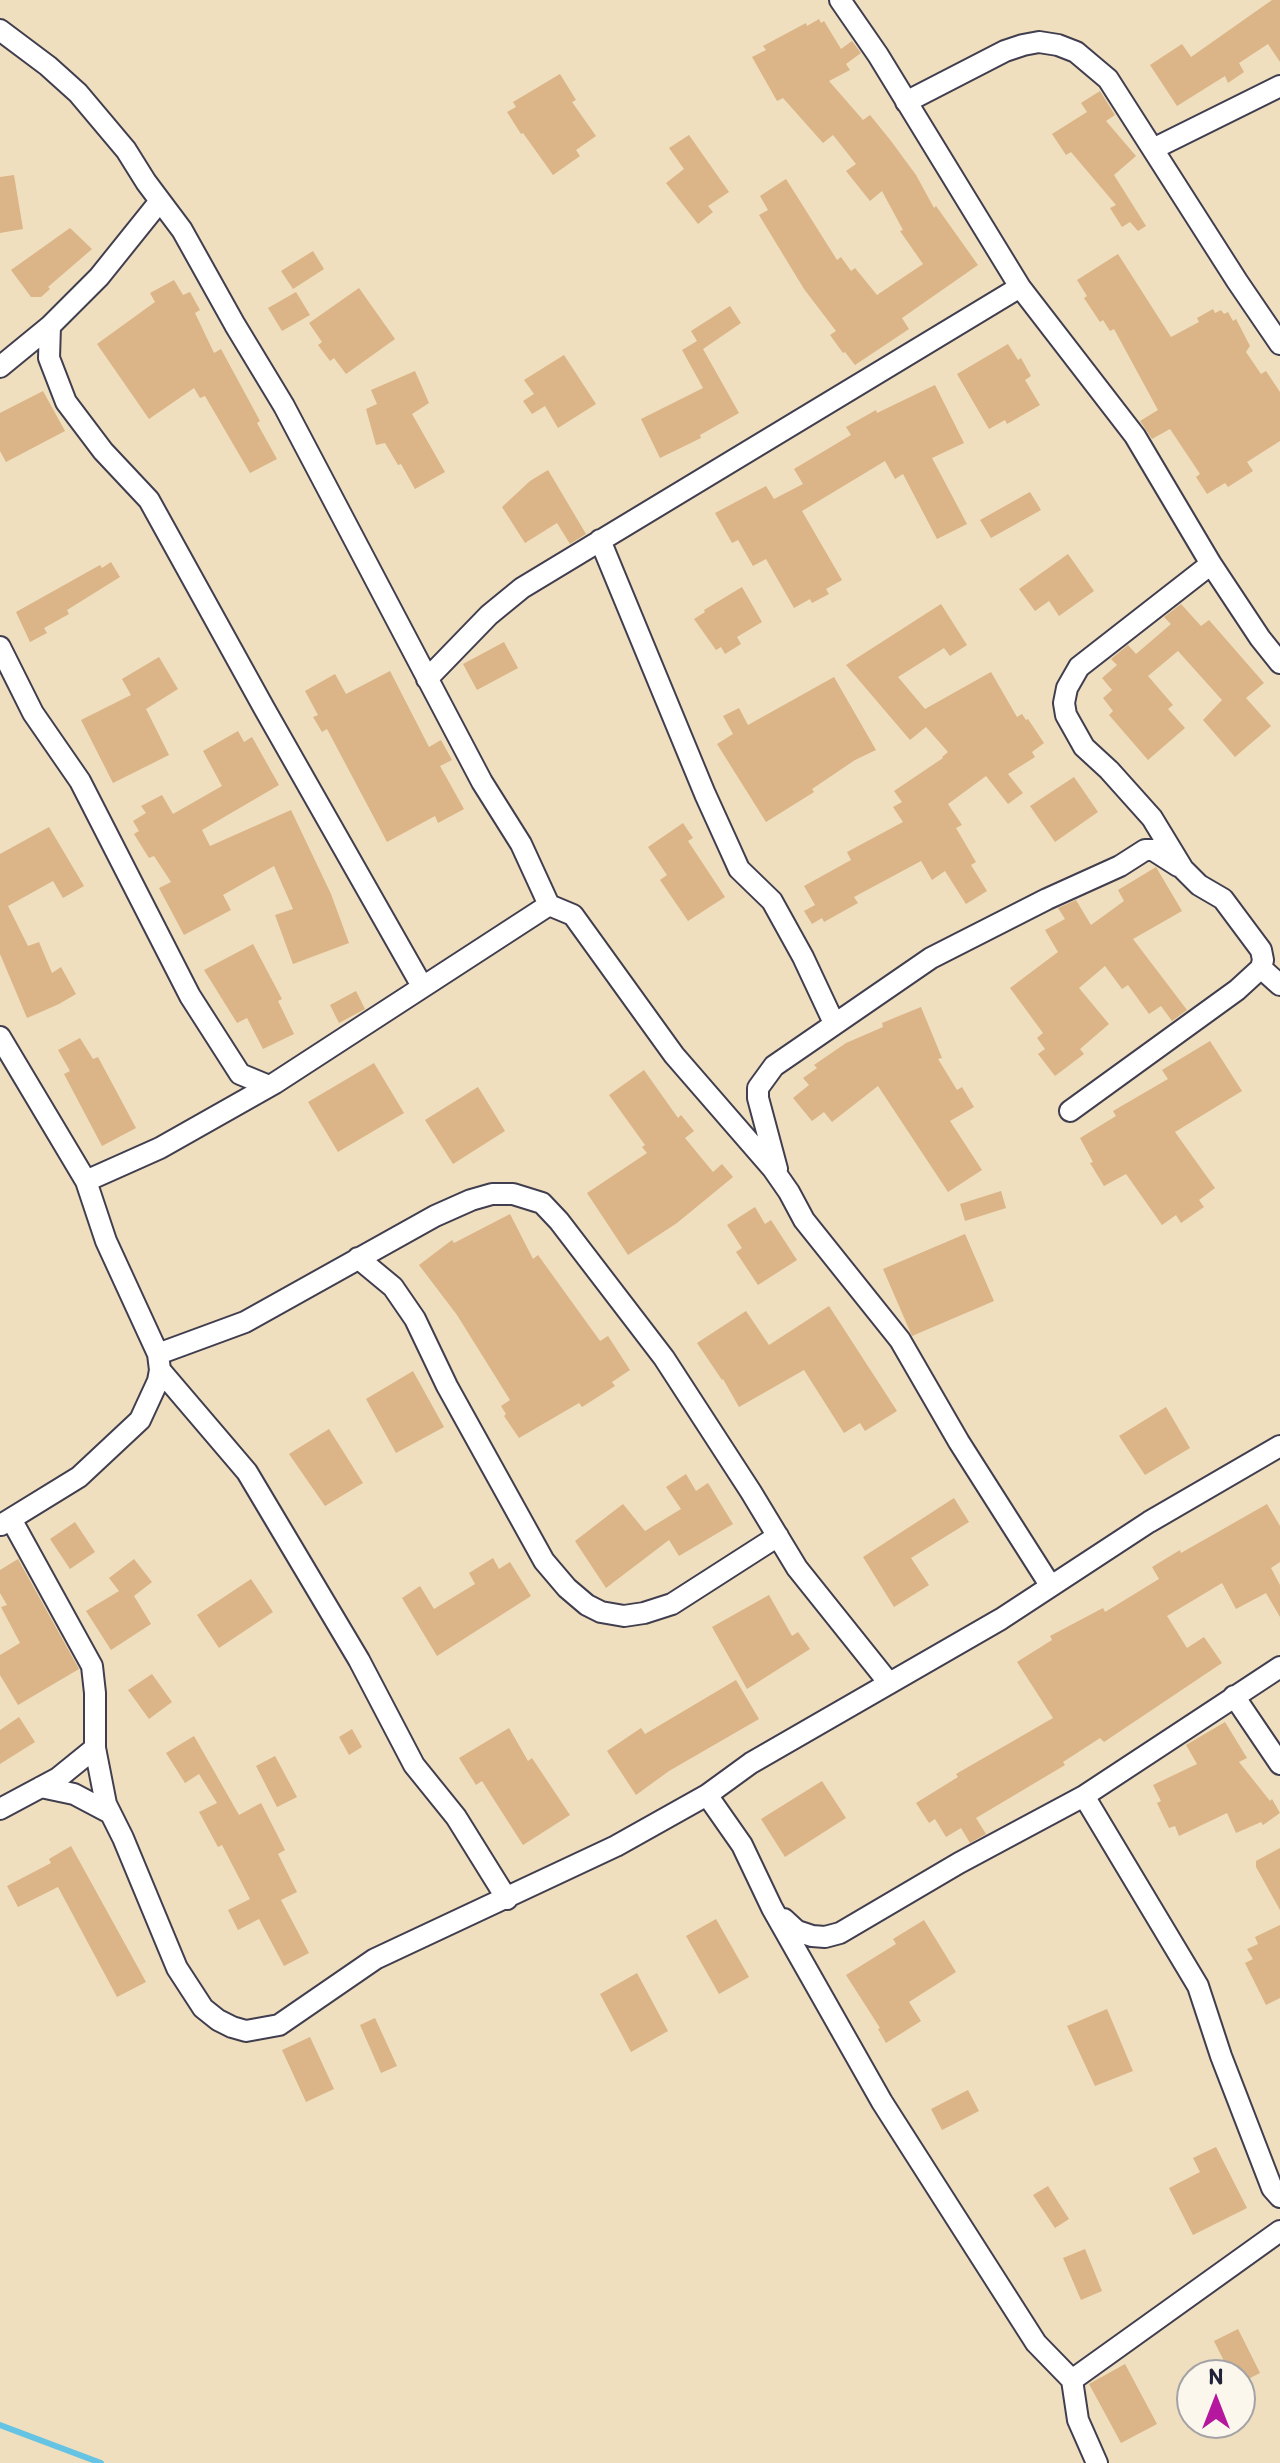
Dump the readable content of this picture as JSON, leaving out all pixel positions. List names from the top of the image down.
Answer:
{
  "north": "top"
}
